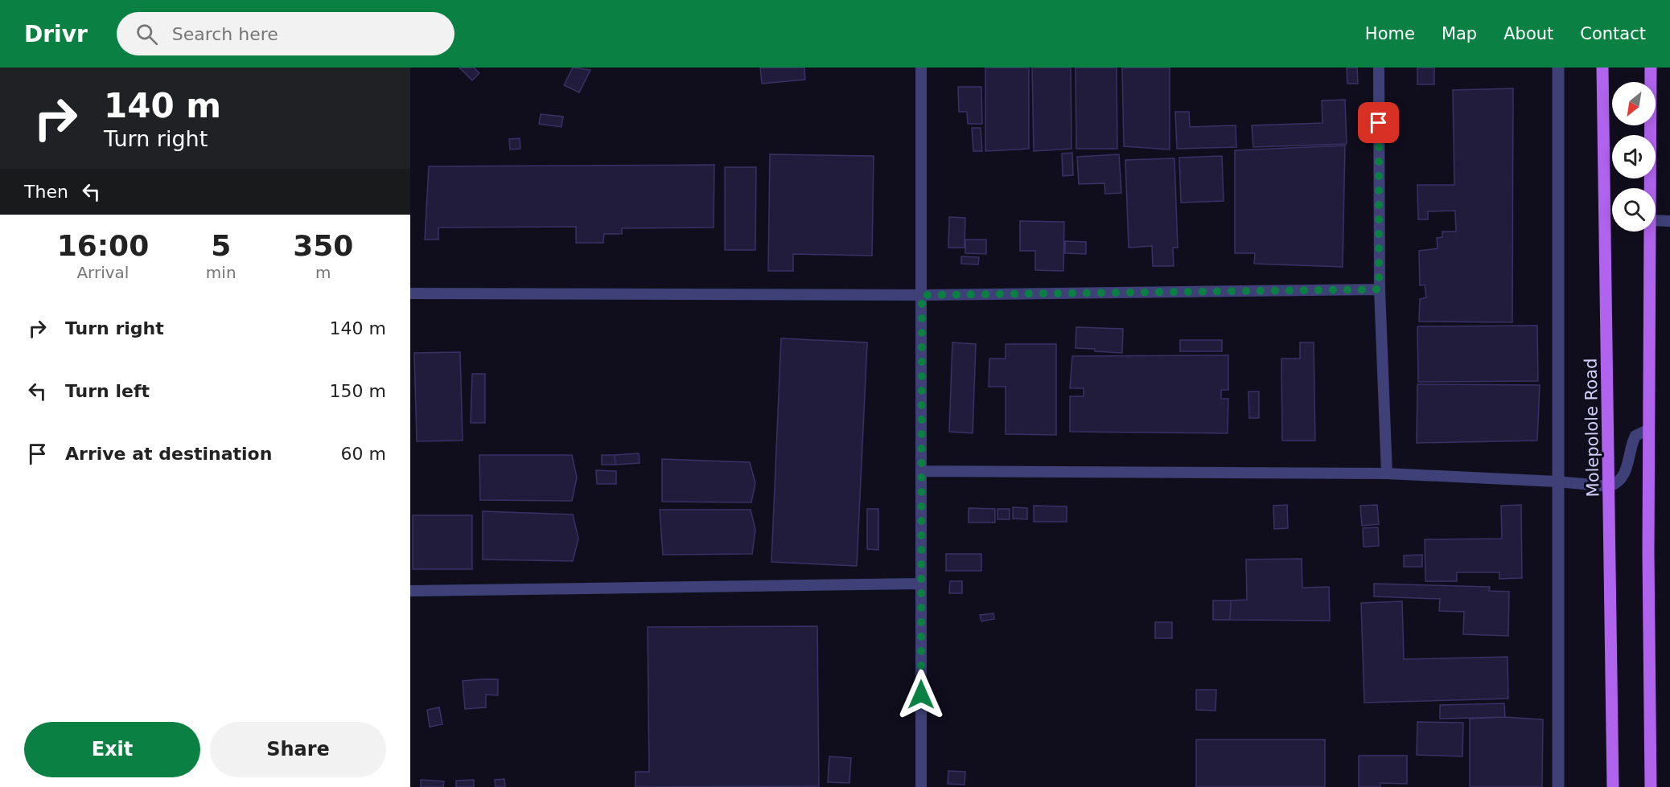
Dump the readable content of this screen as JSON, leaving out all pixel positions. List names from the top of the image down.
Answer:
{
  "streets": {
    "main road": ["Molepolole Road"]
  },
  "north": "bottom left",
  "page": {
    "header": "Drivr",
    "search": "Search here",
    "nav": [
      "Home",
      "Map",
      "About",
      "Contact"
    ],
    "turn": ["140 m", "Turn right"],
    "then": "Then",
    "eta": [
      "16:00",
      "Arrival",
      "5",
      "min",
      "350",
      "m"
    ],
    "list": [
      {
        "name": "Turn right",
        "value": "140 m"
      },
      {
        "name": "Turn left",
        "value": "150 m"
      },
      {
        "name": "Arrive at destination",
        "value": "60 m"
      }
    ],
    "buttons": ["Exit", "Share"]
  }
}
